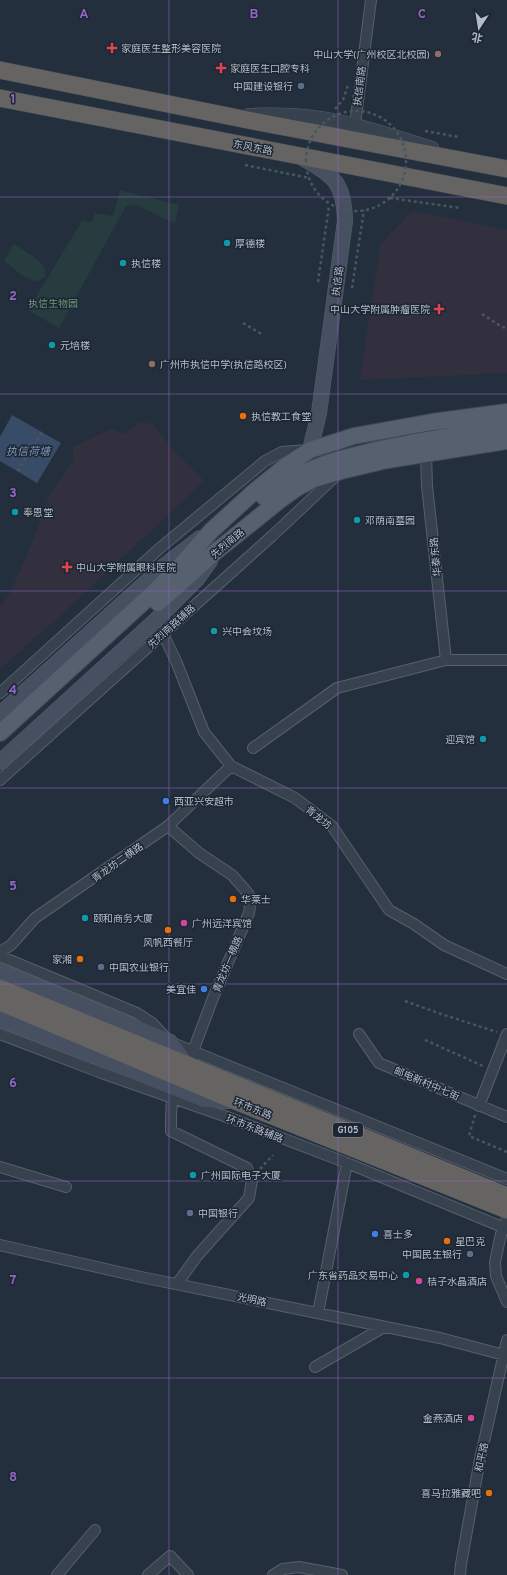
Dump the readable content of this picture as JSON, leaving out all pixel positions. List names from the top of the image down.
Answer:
{
  "streets": {
    "highway": ["东风东路", "环市东路", "G105"],
    "main road": ["执信路", "先烈南路"],
    "street": [
      "执信南路",
      "华泰东路",
      "先烈南路辅路",
      "青龙坊",
      "青龙坊二横路",
      "青龙坊一横路",
      "邮电新村中七街",
      "环市东路辅路",
      "光明路",
      "和平路"
    ]
  },
  "crossings": [
    ["东风东路", "执信路"],
    ["执信路", "先烈南路"],
    ["先烈南路", "华泰东路"],
    ["先烈南路", "先烈南路辅路"],
    ["先烈南路辅路", "青龙坊"],
    ["青龙坊", "青龙坊二横路"],
    ["青龙坊二横路", "青龙坊一横路"],
    ["青龙坊一横路", "环市东路"],
    ["光明路", "和平路"]
  ],
  "water": ["执信荷塘"],
  "parks": ["执信生物园"],
  "places": {
    "health": [
      "家庭医生整形美容医院",
      "家庭医生口腔专科",
      "中山大学附属肿瘤医院",
      "中山大学附属眼科医院"
    ],
    "other": [
      "中山大学(广州校区北校园)",
      "中国建设银行",
      "厚德楼",
      "执信楼",
      "元培楼",
      "广州市执信中学(执信路校区)",
      "执信教工食堂",
      "奉恩堂",
      "邓荫南墓园",
      "兴中会坟场",
      "迎宾馆",
      "西亚兴安超市",
      "华莱士",
      "颐和商务大厦",
      "广州远洋宾馆",
      "风帆西餐厅",
      "家湘",
      "中国农业银行",
      "美宜佳",
      "广州国际电子大厦",
      "中国银行",
      "喜士多",
      "星巴克",
      "中国民生银行",
      "广东省药品交易中心",
      "桔子水晶酒店",
      "金燕酒店",
      "喜马拉雅藏吧"
    ]
  },
  "north": "bottom",
  "grid": {
    "columns": ["A", "B", "C"],
    "rows": [
      "1",
      "2",
      "3",
      "4",
      "5",
      "6",
      "7",
      "8"
    ]
  }
}
